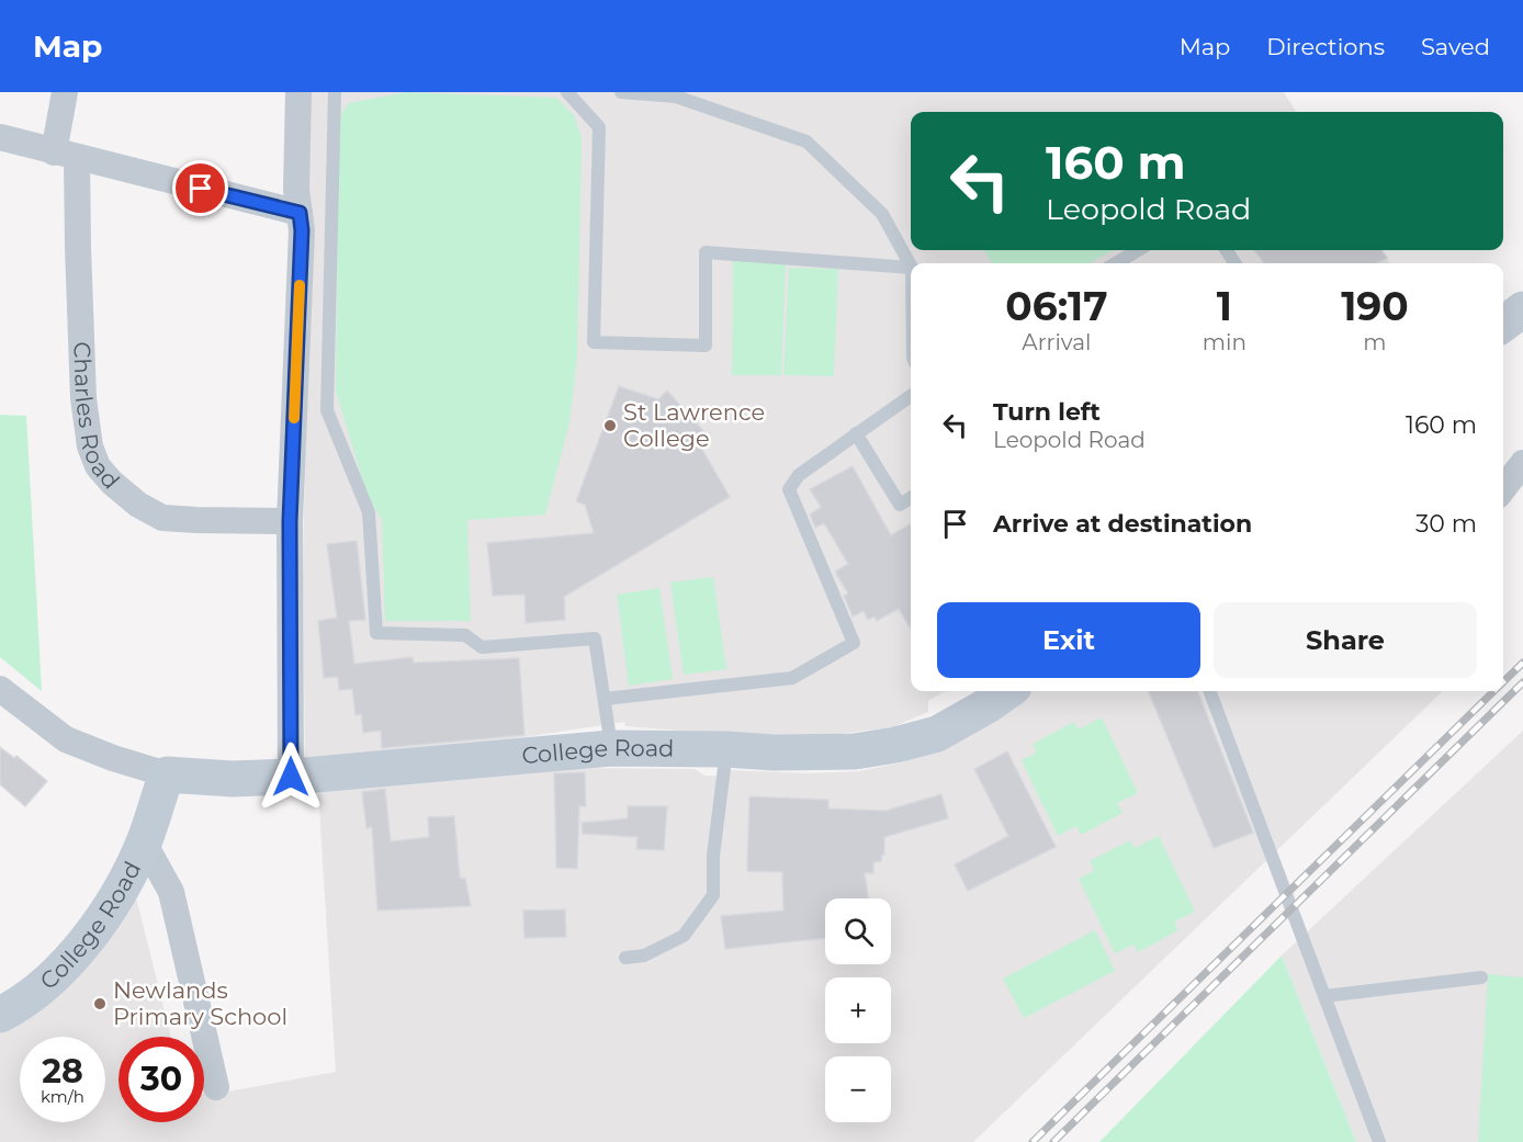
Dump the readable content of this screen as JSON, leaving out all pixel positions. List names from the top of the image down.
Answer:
{
  "streets": {
    "street": ["Charles Road", "College Road"]
  },
  "places": ["St Lawrence College", "Newlands Primary School"],
  "page": {
    "header": "Map",
    "nav": ["Map", "Directions", "Saved"],
    "turn": ["160 m", "Leopold Road"],
    "eta": [
      "06:17",
      "Arrival",
      "1",
      "min",
      "190",
      "m"
    ],
    "list": [
      {
        "name": "Turn left",
        "note": "Leopold Road",
        "value": "160 m"
      },
      {
        "name": "Arrive at destination",
        "value": "30 m"
      }
    ],
    "buttons": ["Exit", "Share"],
    "map_buttons": ["+", "−"],
    "speed": "28 km/h",
    "limit": "30"
  }
}
